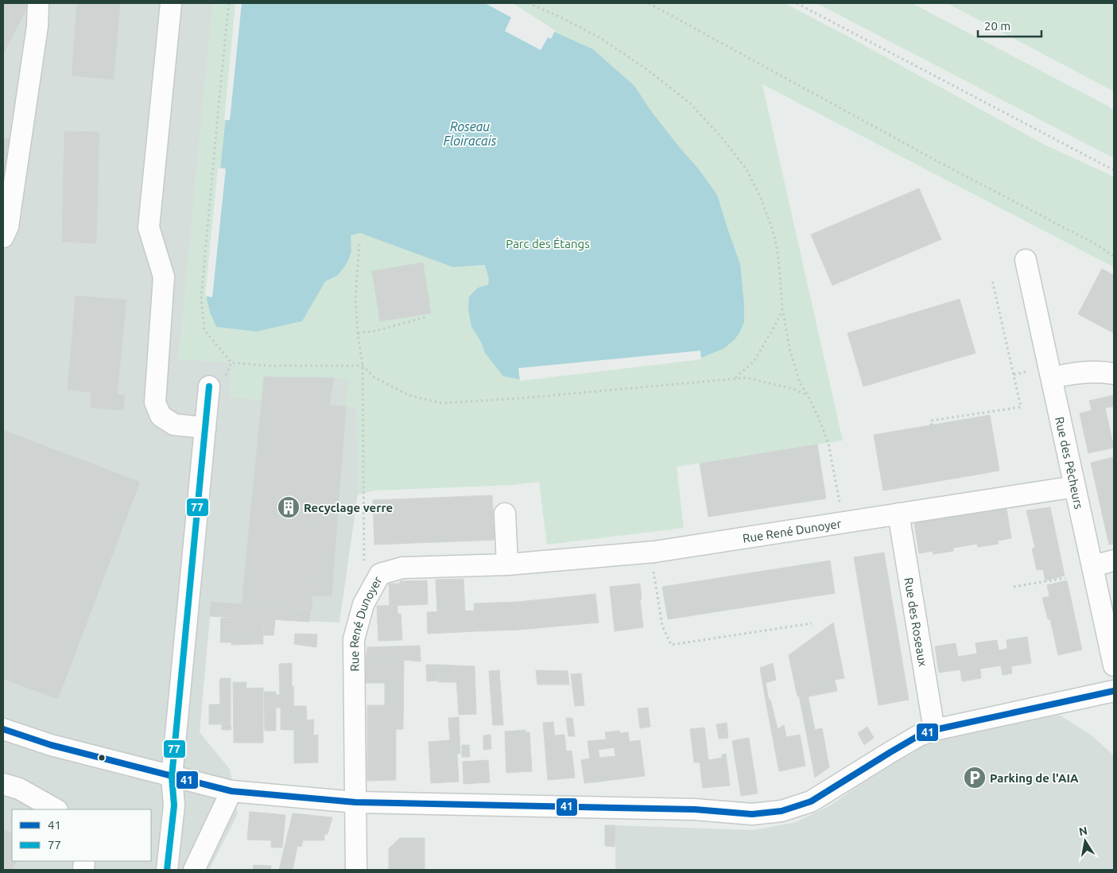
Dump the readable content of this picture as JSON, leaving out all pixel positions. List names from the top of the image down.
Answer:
{
  "streets": {
    "street": ["Rue des Pêcheurs", "Rue René Dunoyer", "Rue des Roseaux"]
  },
  "crossings": [
    ["Rue des Pêcheurs", "Rue René Dunoyer"],
    ["Rue René Dunoyer", "Rue des Roseaux"]
  ],
  "water": ["Roseau Floiracais"],
  "parks": ["Parc des Étangs"],
  "places": {
    "building": ["Recyclage verre"],
    "parking": ["Parking de l'AIA"]
  },
  "lines": ["transit line 77", "transit line 41"],
  "legend": ["41", "77"],
  "scale_bar": "20 m",
  "north": "top"
}
